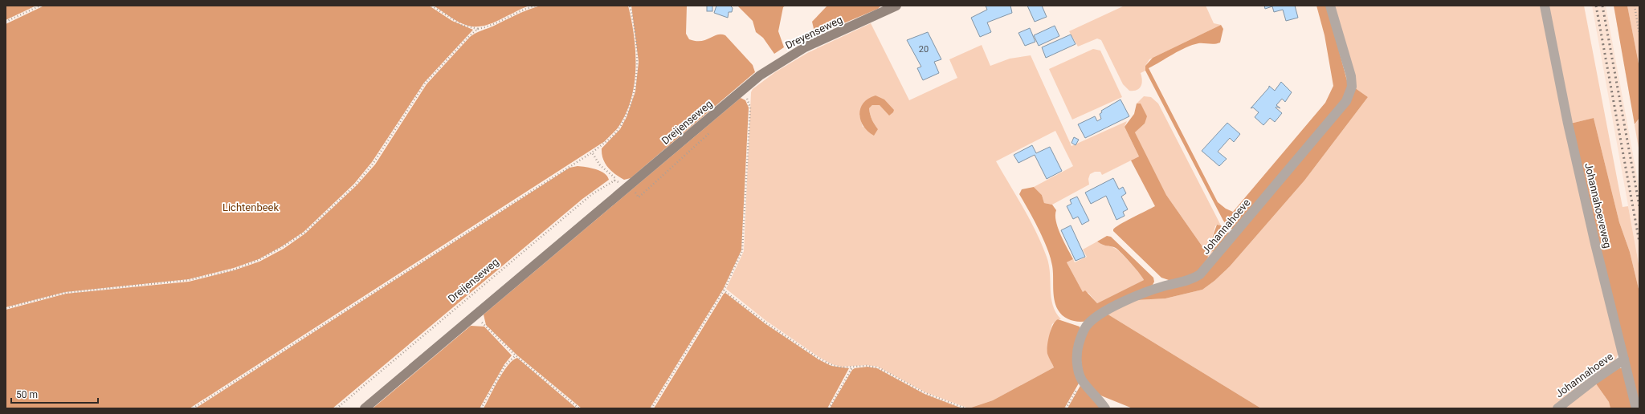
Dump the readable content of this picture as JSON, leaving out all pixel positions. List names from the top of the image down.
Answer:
{
  "streets": {
    "main road": ["Dreyenseweg", "Dreijenseweg"],
    "street": ["Johannahoeveweg", "Johannahoeve"]
  },
  "crossings": [
    ["Dreyenseweg", "Dreijenseweg"],
    ["Johannahoeveweg", "Johannahoeve"]
  ],
  "parks": ["Lichtenbeek"],
  "house_numbers": ["20"],
  "scale_bar": "50 m"
}
